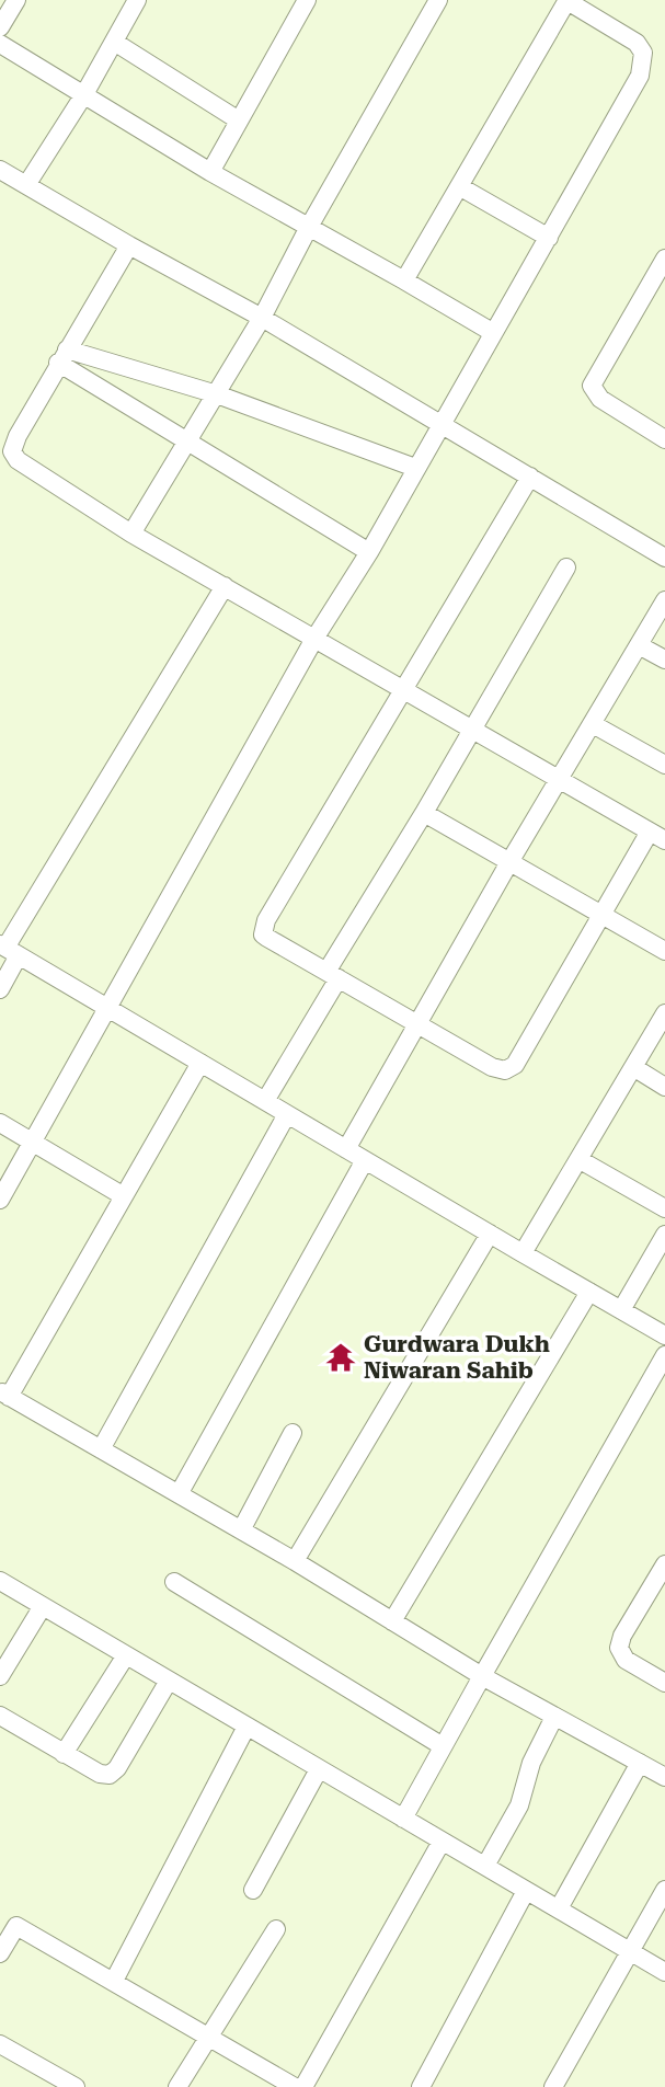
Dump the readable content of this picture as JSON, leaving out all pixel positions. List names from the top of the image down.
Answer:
{
  "places": {
    "temple": ["Gurdwara Dukh Niwaran Sahib"]
  }
}
